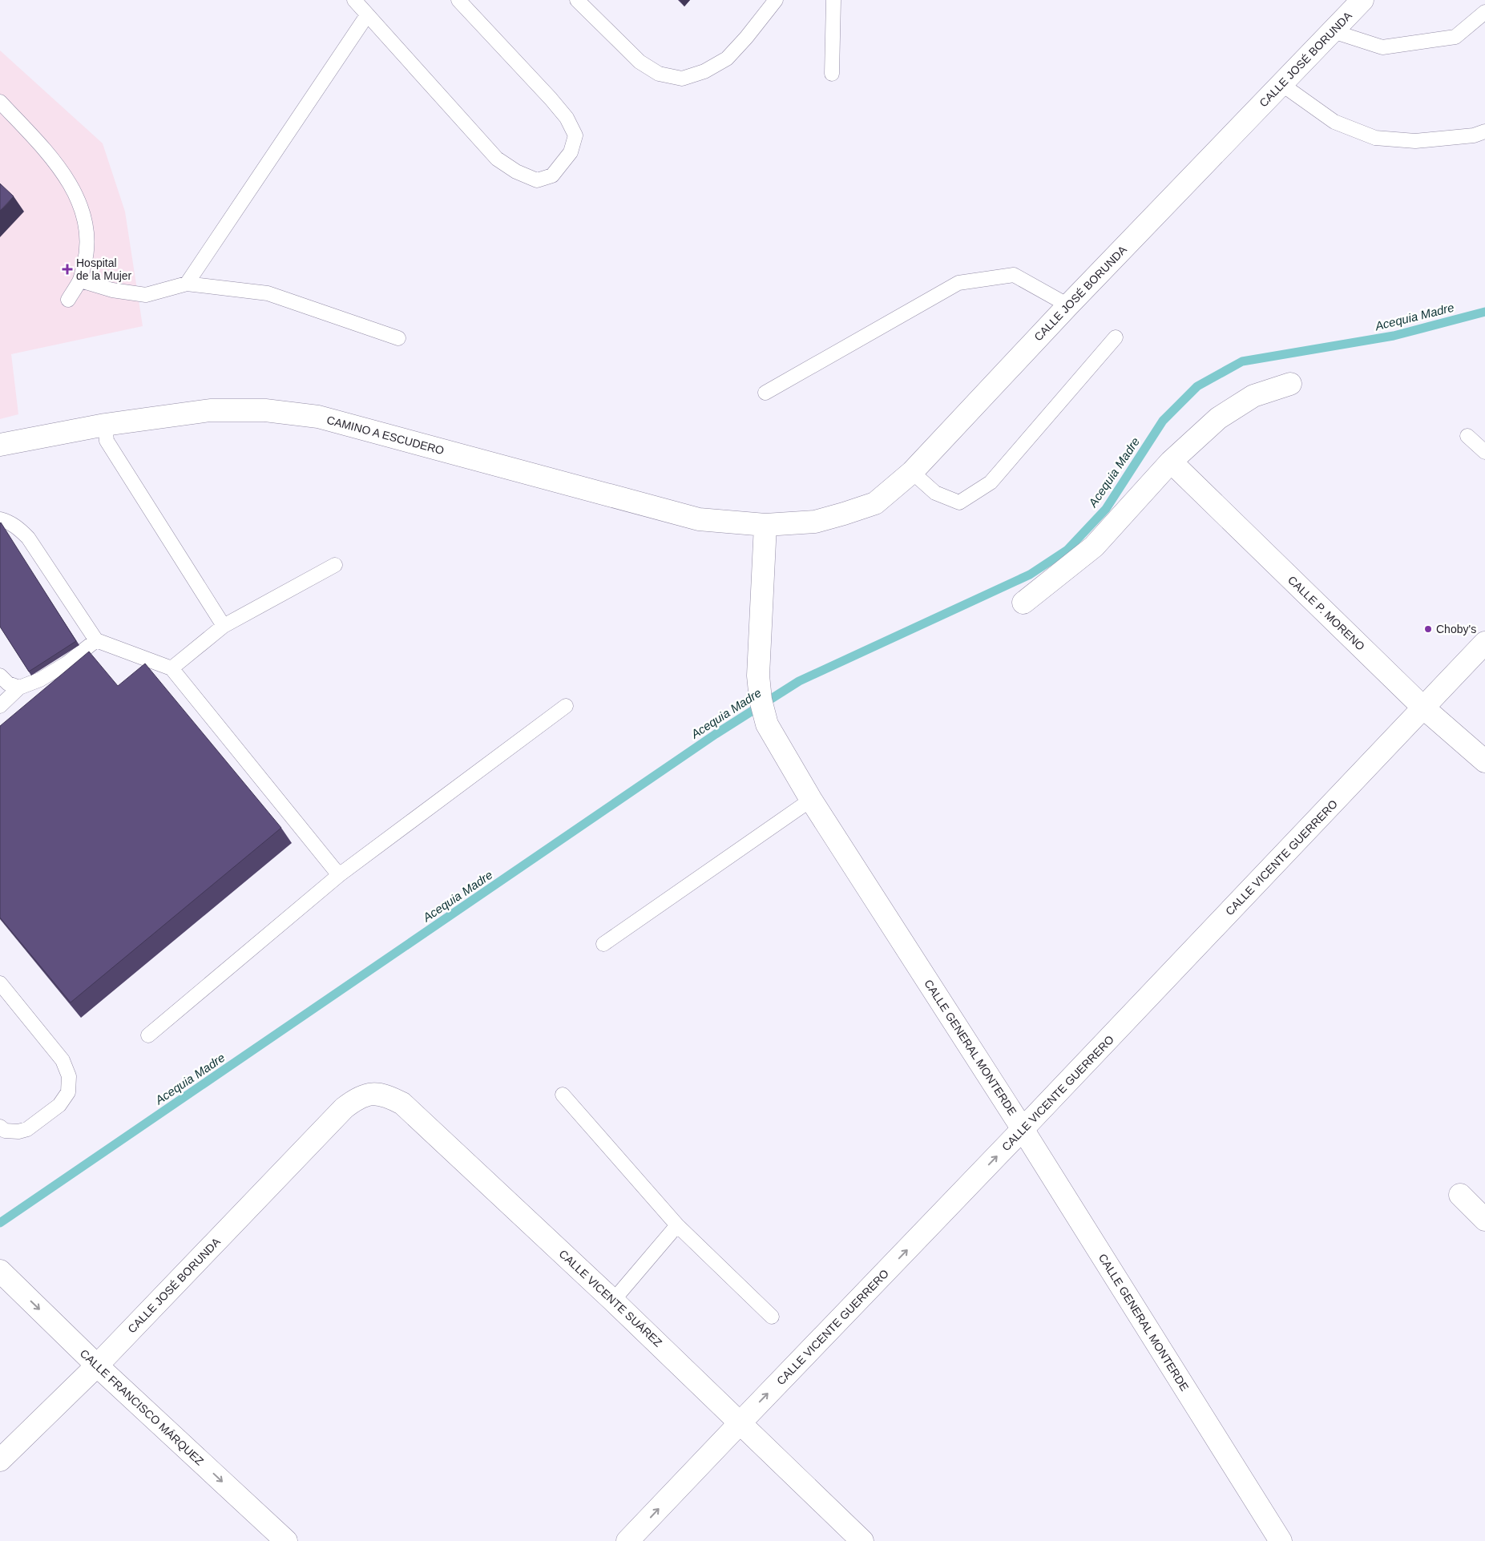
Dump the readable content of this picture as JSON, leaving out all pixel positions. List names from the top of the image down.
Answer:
{
  "streets": {
    "street": [
      "CALLE JOSÉ BORUNDA",
      "CAMINO A ESCUDERO",
      "CALLE P. MORENO",
      "CALLE VICENTE GUERRERO",
      "CALLE GENERAL MONTERDE",
      "CALLE VICENTE SUÁREZ",
      "CALLE FRANCISCO MÁRQUEZ"
    ]
  },
  "crossings": [
    ["CALLE JOSÉ BORUNDA", "CAMINO A ESCUDERO"],
    ["CALLE JOSÉ BORUNDA", "CALLE GENERAL MONTERDE"],
    ["CALLE JOSÉ BORUNDA", "CALLE VICENTE SUÁREZ"],
    ["CALLE JOSÉ BORUNDA", "CALLE FRANCISCO MÁRQUEZ"],
    ["CAMINO A ESCUDERO", "CALLE GENERAL MONTERDE"],
    ["CALLE P. MORENO", "CALLE VICENTE GUERRERO"],
    ["CALLE VICENTE GUERRERO", "CALLE GENERAL MONTERDE"],
    ["CALLE VICENTE GUERRERO", "CALLE VICENTE SUÁREZ"]
  ],
  "one_way": ["CALLE VICENTE GUERRERO", "CALLE FRANCISCO MÁRQUEZ"],
  "water": ["Acequia Madre"],
  "places": {
    "health": ["Hospital de la Mujer"],
    "other": ["Choby's"]
  }
}
